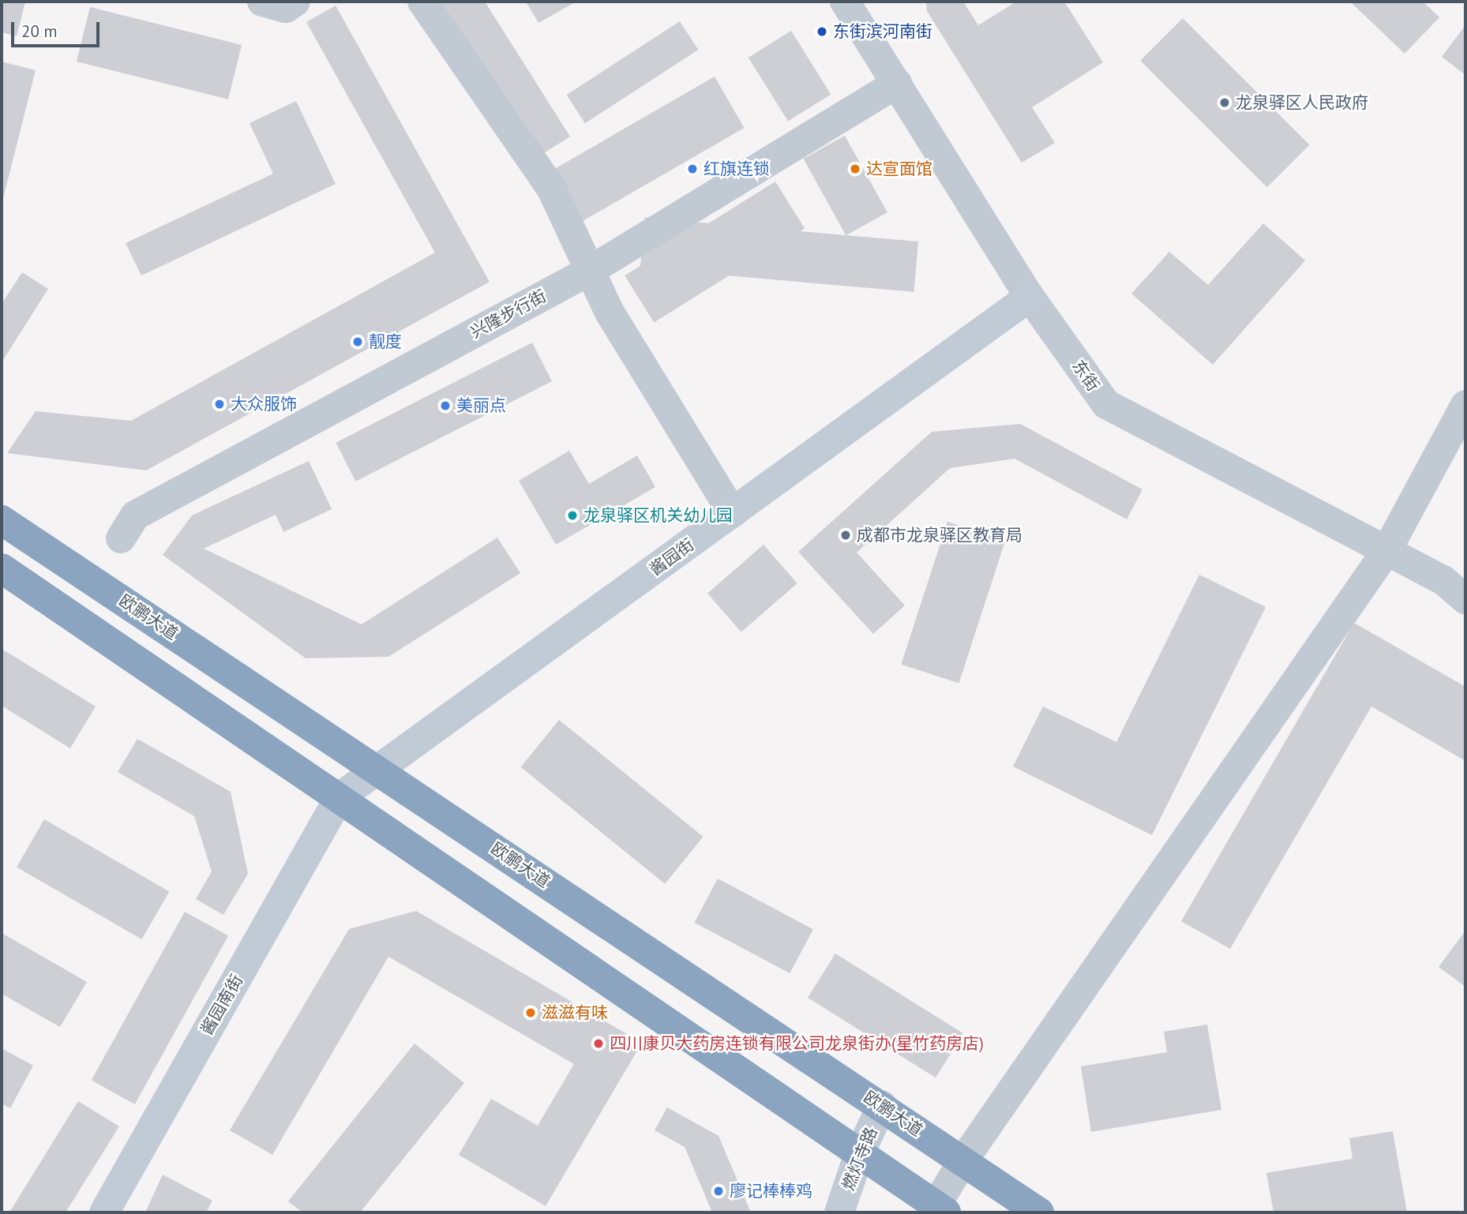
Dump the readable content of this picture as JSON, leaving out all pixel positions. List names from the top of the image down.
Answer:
{
  "streets": {
    "highway": ["欧鹏大道"],
    "street": [
      "兴隆步行街",
      "东街",
      "酱园街",
      "酱园南街",
      "燃灯寺路"
    ]
  },
  "crossings": [
    ["兴隆步行街", "东街"],
    ["东街", "酱园街"],
    ["酱园街", "欧鹏大道"],
    ["酱园街", "酱园南街"],
    ["欧鹏大道", "燃灯寺路"]
  ],
  "places": [
    "东街滨河南街",
    "龙泉驿区人民政府",
    "红旗连锁",
    "达宣面馆",
    "靓度",
    "大众服饰",
    "美丽点",
    "龙泉驿区机关幼儿园",
    "成都市龙泉驿区教育局",
    "滋滋有味",
    "四川康贝大药房连锁有限公司龙泉街办(星竹药房店)",
    "廖记棒棒鸡"
  ],
  "scale_bar": "20 m"
}
